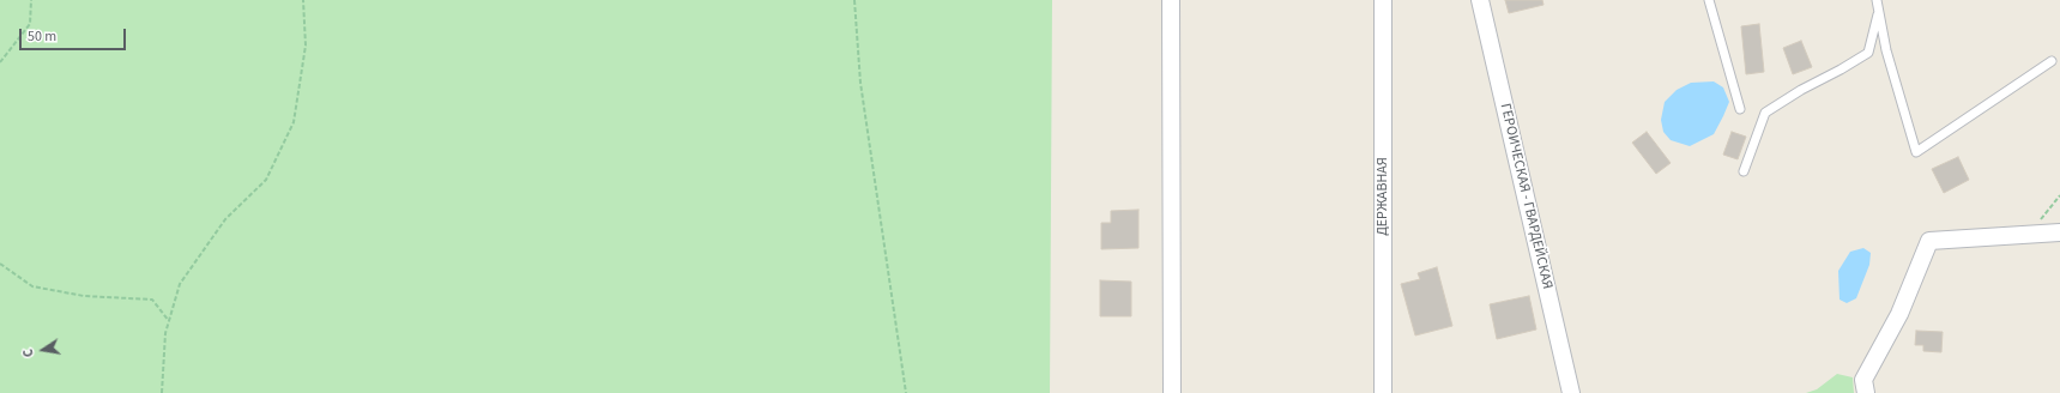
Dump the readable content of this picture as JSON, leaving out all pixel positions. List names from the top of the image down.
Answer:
{
  "streets": {
    "street": ["ДЕРЖАВНАЯ", "ГЕРОИЧЕСКАЯ - ГВАРДЕЙСКАЯ"]
  },
  "scale_bar": "50 m",
  "north": "left"
}
